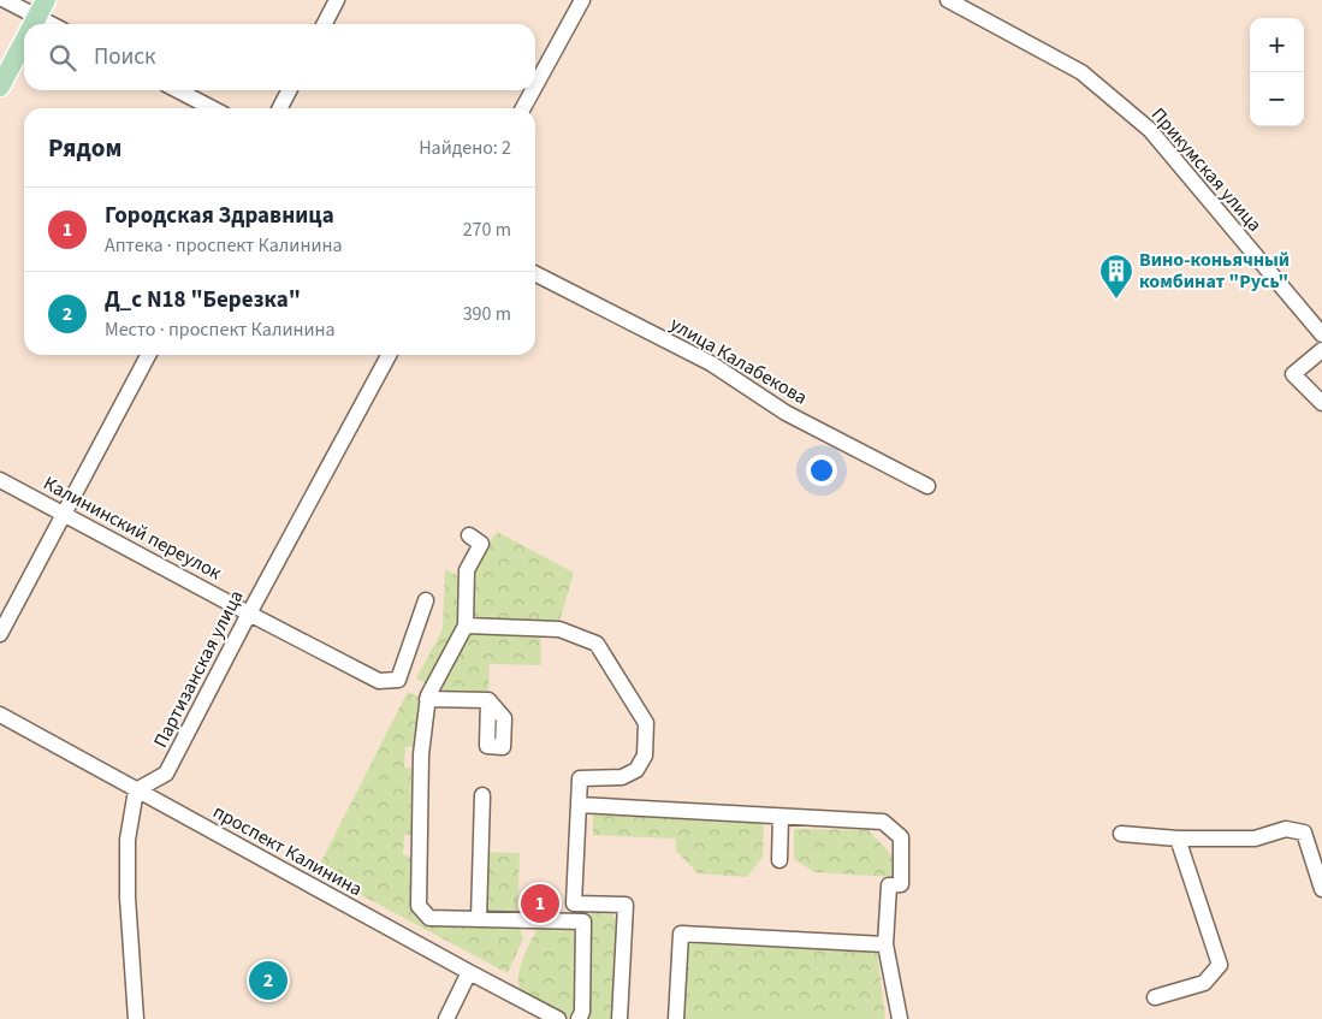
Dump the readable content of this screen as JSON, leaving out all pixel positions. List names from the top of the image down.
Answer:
{
  "streets": {
    "street": [
      "Прикумская улица",
      "улица Калабекова",
      "Калининский переулок",
      "Партизанская улица",
      "проспект Калинина"
    ]
  },
  "crossings": [
    ["Калининский переулок", "Партизанская улица"],
    ["Партизанская улица", "проспект Калинина"]
  ],
  "places": {
    "building": ["Вино-коньячный комбинат \"Русь\""]
  },
  "page": {
    "map_buttons": ["+", "−"],
    "search": "Поиск",
    "heading": ["Рядом", "Найдено: 2"],
    "list": [
      {
        "mark": "1",
        "name": "Городская Здравница",
        "note": "Аптека · проспект Калинина",
        "value": "270 m"
      },
      {
        "mark": "2",
        "name": "Д_с N18 \"Березка\"",
        "note": "Место · проспект Калинина",
        "value": "390 m"
      }
    ],
    "pins": ["1", "2"]
  }
}
